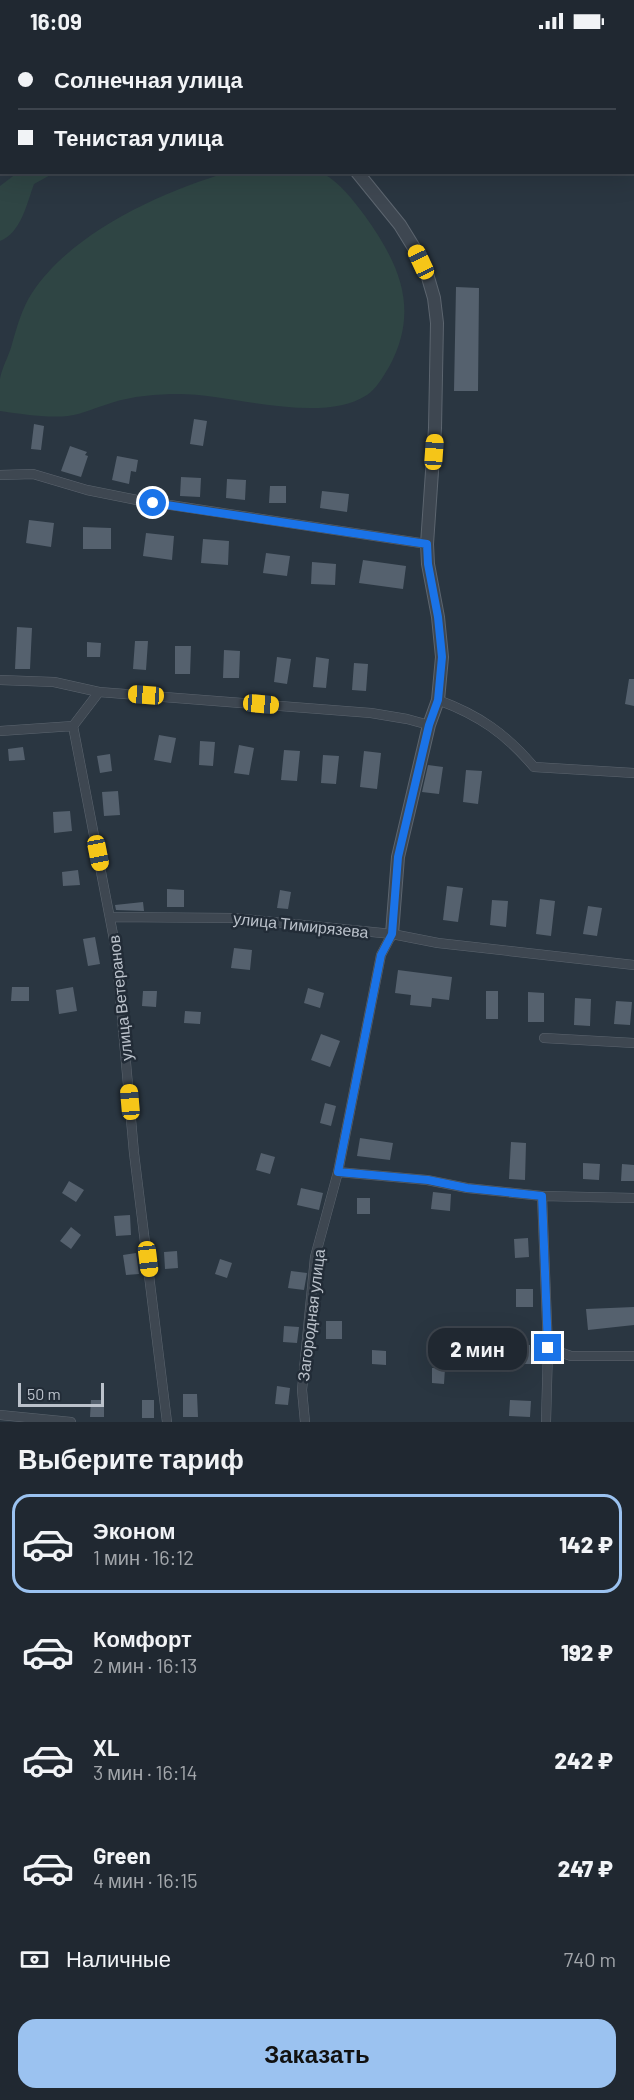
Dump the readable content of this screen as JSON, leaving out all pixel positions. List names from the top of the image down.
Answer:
{
  "streets": {
    "street": ["улица Тимирязева", "улица Ветеранов", "Загородная улица"]
  },
  "crossings": [
    ["улица Тимирязева", "улица Ветеранов"],
    ["улица Тимирязева", "Загородная улица"]
  ],
  "scale_bar": "50 m",
  "page": {
    "status": "16:09",
    "banner": ["Солнечная улица", "Тенистая улица"],
    "bubble": "2 мин",
    "scale": "50 m",
    "heading": "Выберите тариф",
    "list": [
      {
        "name": "Эконом",
        "note": "1 мин · 16:12",
        "value": "142 ₽"
      },
      {
        "name": "Комфорт",
        "note": "2 мин · 16:13",
        "value": "192 ₽"
      },
      {
        "name": "XL",
        "note": "3 мин · 16:14",
        "value": "242 ₽"
      },
      {
        "name": "Green",
        "note": "4 мин · 16:15",
        "value": "247 ₽"
      }
    ],
    "pay": ["Наличные", "740 m"],
    "buttons": "Заказать"
  }
}
